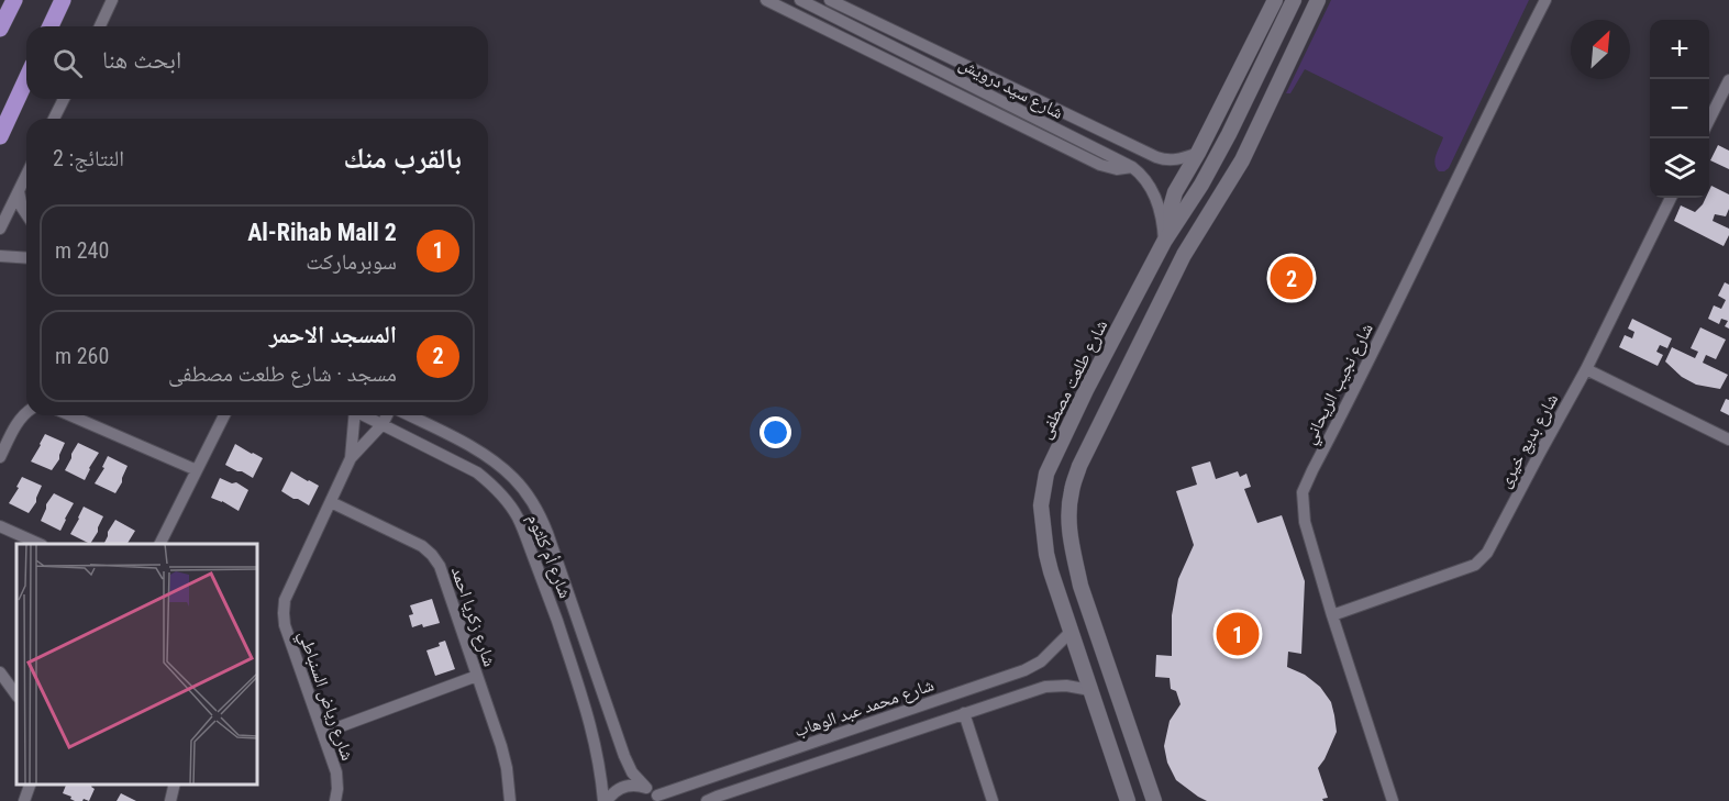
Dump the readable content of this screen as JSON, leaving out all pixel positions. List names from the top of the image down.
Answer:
{
  "streets": {
    "street": [
      "شارع سيد درويش",
      "شارع طلعت مصطفى",
      "شارع نجيب الريحاني",
      "شارع بديع خيرى",
      "شارع أم كلثوم",
      "شارع زكريا احمد",
      "شارع رياض السنباطي",
      "شارع محمد عبد الوهاب"
    ]
  },
  "crossings": [
    ["شارع سيد درويش", "شارع طلعت مصطفى"],
    ["شارع طلعت مصطفى", "شارع محمد عبد الوهاب"],
    ["شارع نجيب الريحاني", "شارع بديع خيرى"],
    ["شارع أم كلثوم", "شارع رياض السنباطي"],
    ["شارع أم كلثوم", "شارع محمد عبد الوهاب"],
    ["شارع زكريا احمد", "شارع رياض السنباطي"]
  ],
  "north": "top right",
  "page": {
    "map_buttons": ["+", "−"],
    "search": "ابحث هنا",
    "heading": ["بالقرب منك", "النتائج: 2"],
    "list": [
      {
        "mark": "1",
        "name": "Al-Rihab Mall 2",
        "note": "سوبرماركت",
        "value": "240 m"
      },
      {
        "mark": "2",
        "name": "المسجد الاحمر",
        "note": "مسجد · شارع طلعت مصطفى",
        "value": "260 m"
      }
    ],
    "pins": ["2", "1"]
  }
}
